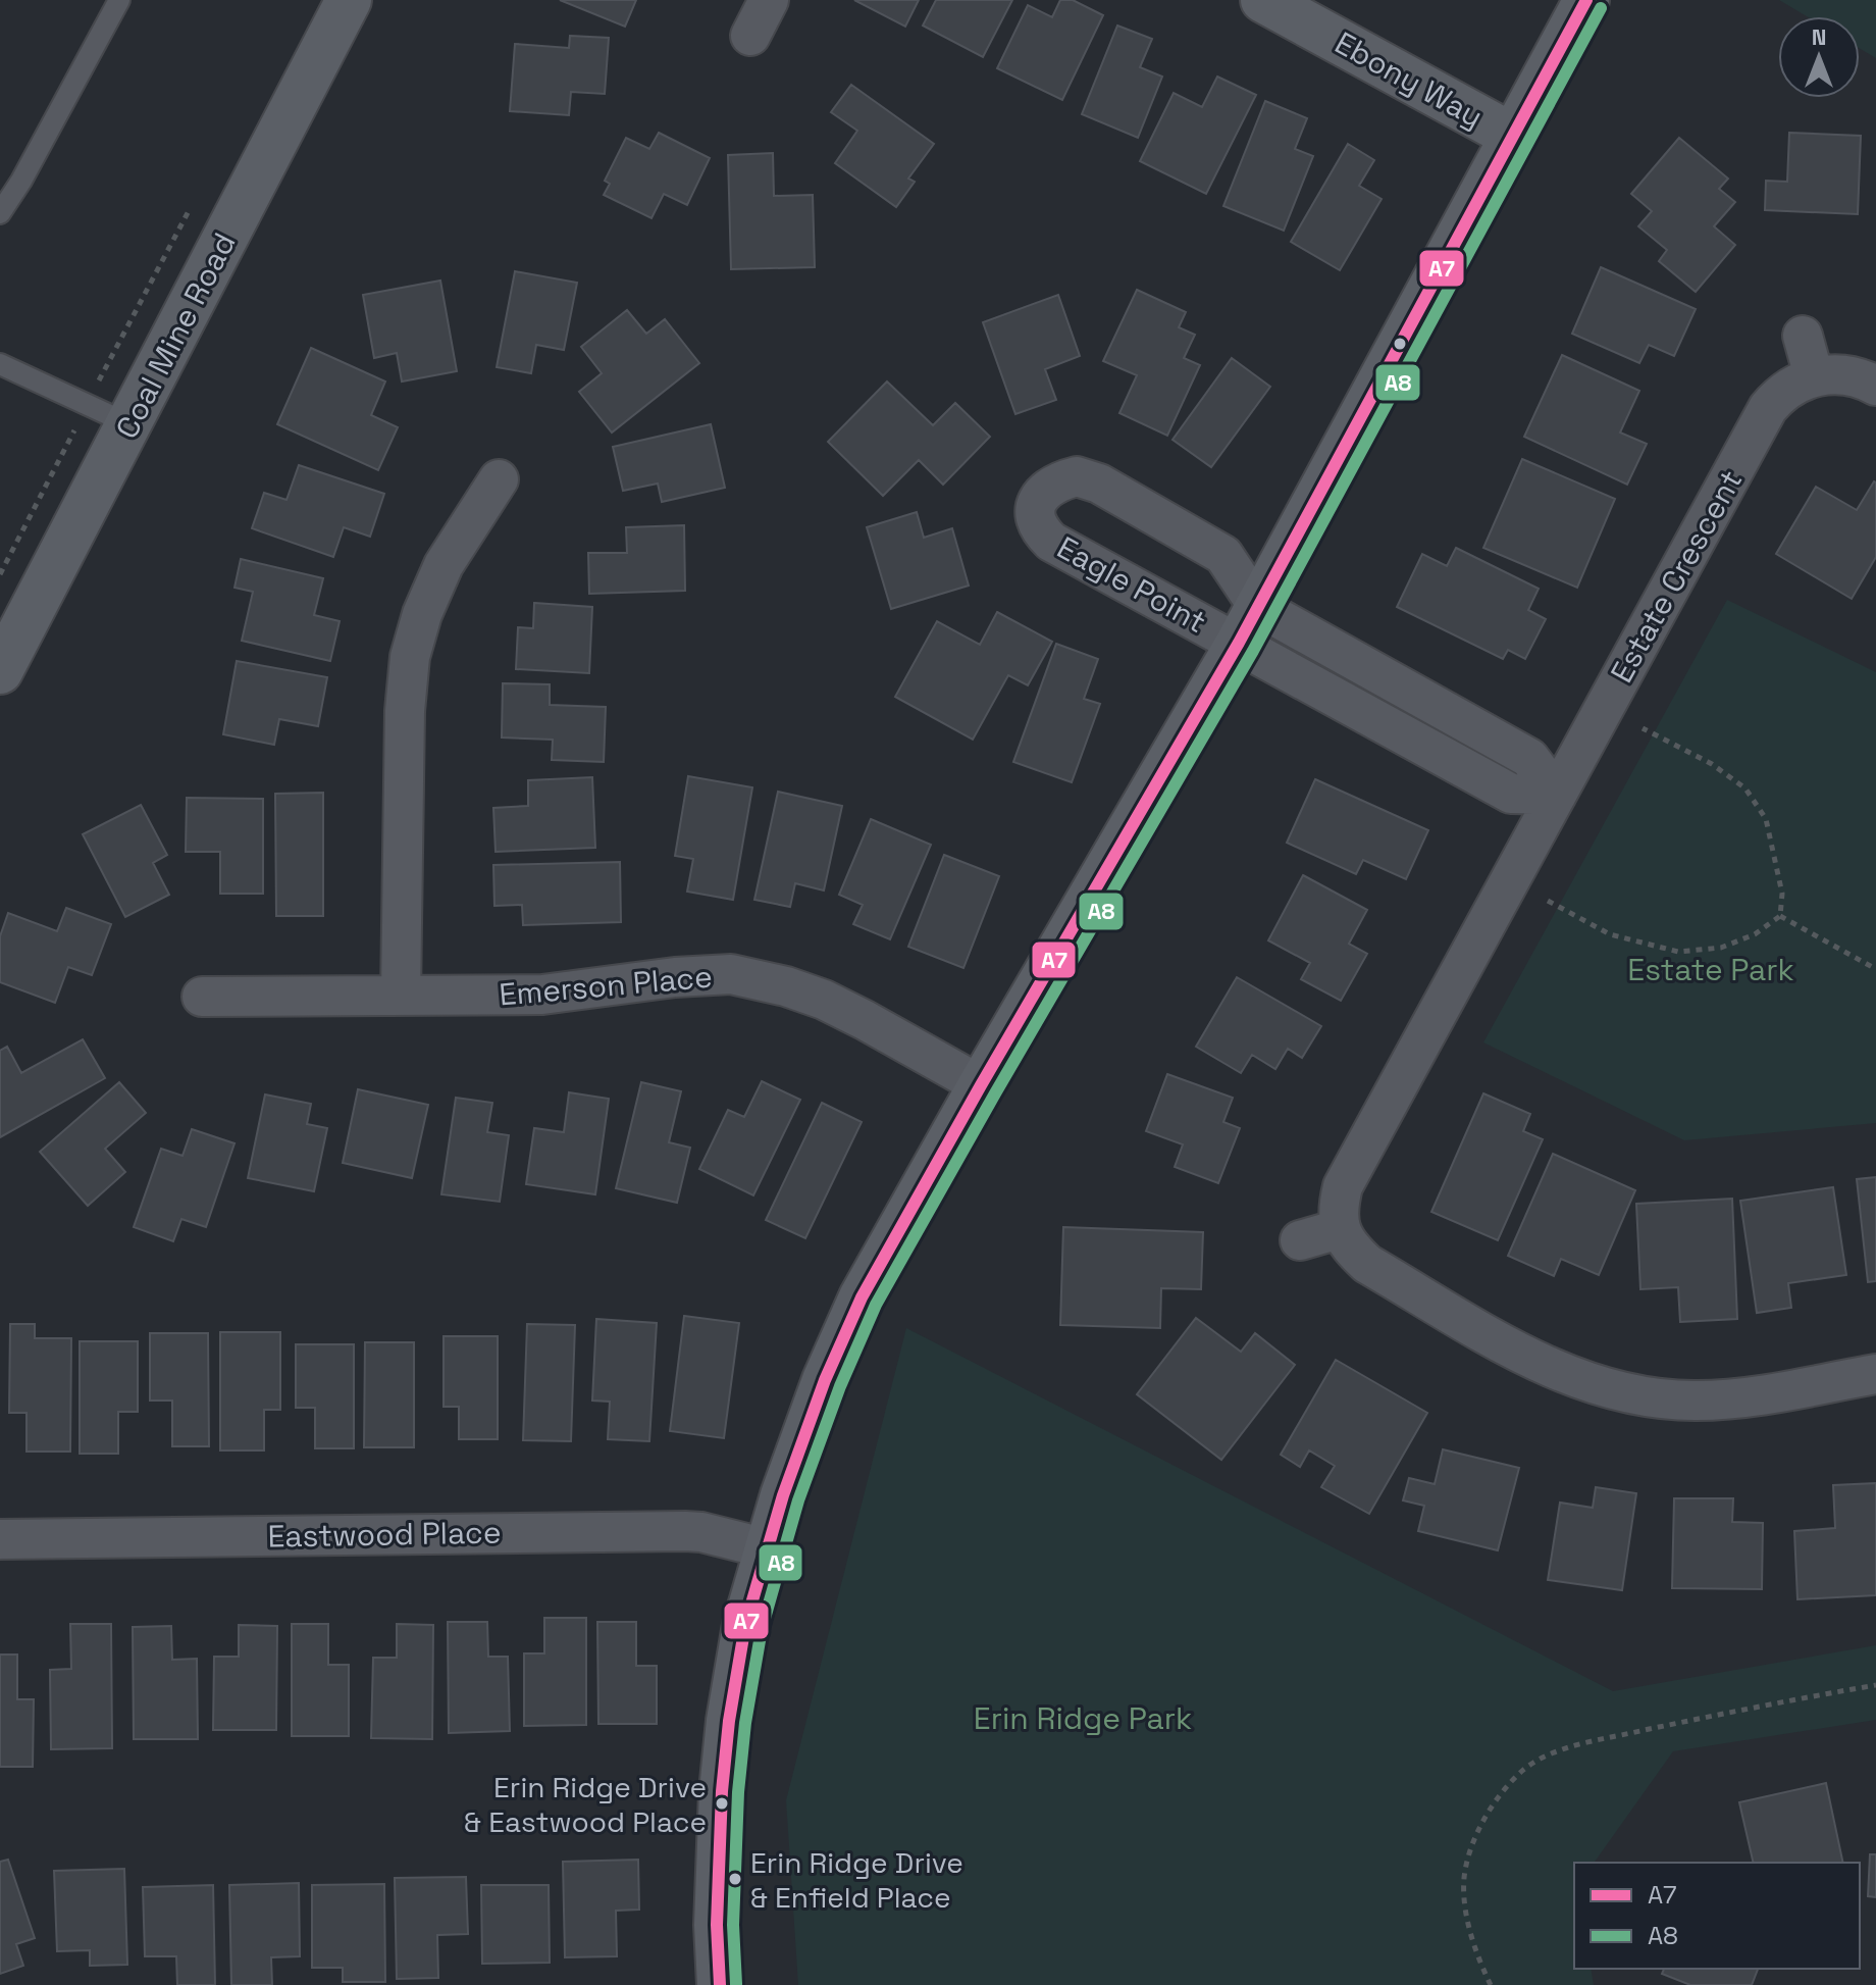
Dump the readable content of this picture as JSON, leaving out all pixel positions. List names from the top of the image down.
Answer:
{
  "streets": {
    "street": [
      "Ebony Way",
      "Coal Mine Road",
      "Estate Crescent",
      "Eagle Point",
      "Emerson Place",
      "Eastwood Place"
    ]
  },
  "parks": ["Estate Park", "Erin Ridge Park"],
  "places": ["Erin Ridge Drive & Eastwood Place", "Erin Ridge Drive & Enfield Place"],
  "lines": ["transit line A7", "transit line A8"],
  "legend": ["A7", "A8"],
  "north": "top"
}
